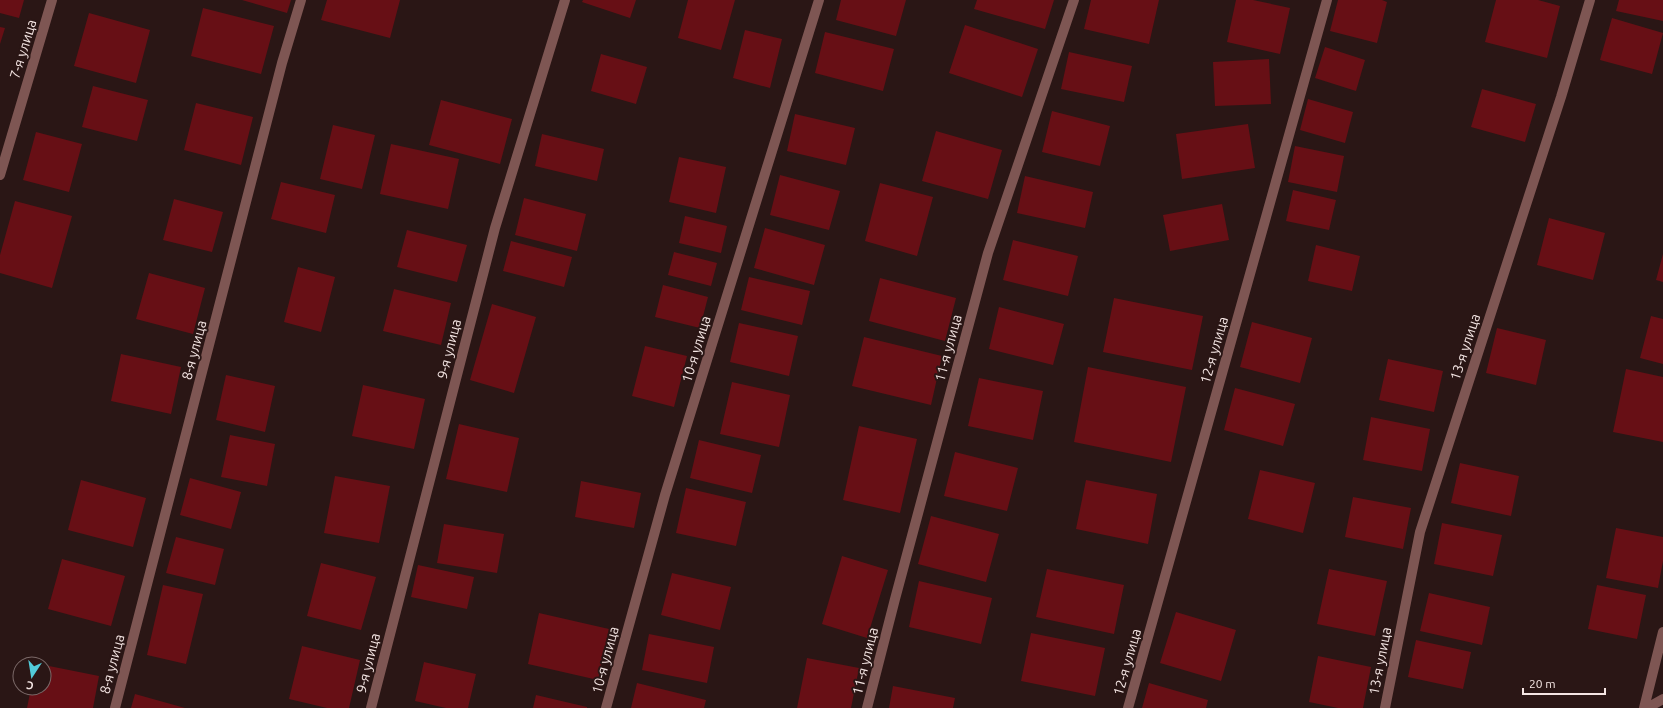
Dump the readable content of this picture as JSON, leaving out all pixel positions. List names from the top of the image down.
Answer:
{
  "streets": {
    "street": [
      "7-я улица",
      "13-я улица",
      "11-я улица",
      "9-я улица",
      "10-я улица",
      "8-я улица",
      "12-я улица"
    ]
  },
  "scale_bar": "20 m",
  "north": "bottom"
}
